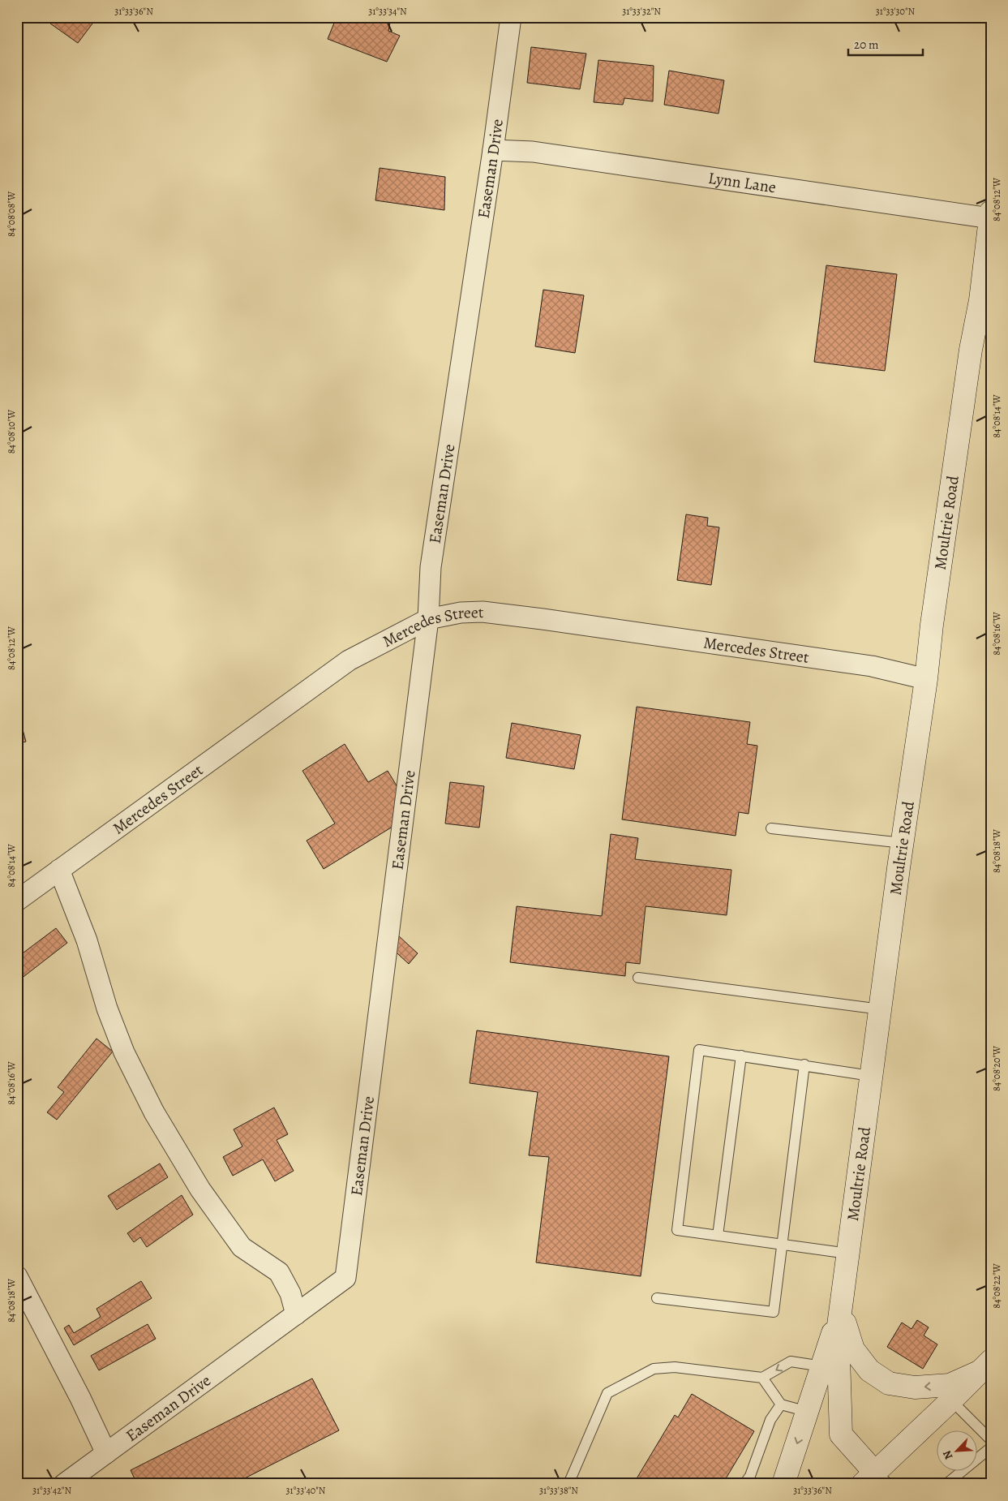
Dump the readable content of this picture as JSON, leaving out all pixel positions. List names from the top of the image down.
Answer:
{
  "streets": {
    "street": [
      "Easeman Drive",
      "Lynn Lane",
      "Moultrie Road",
      "Mercedes Street"
    ]
  },
  "crossings": [
    ["Easeman Drive", "Lynn Lane"],
    ["Easeman Drive", "Mercedes Street"],
    ["Lynn Lane", "Moultrie Road"],
    ["Moultrie Road", "Mercedes Street"]
  ],
  "scale_bar": "20 m",
  "north": "bottom left",
  "coordinates": [
    "31°33'36\"N",
    "31°33'34\"N",
    "31°33'32\"N",
    "31°33'30\"N",
    "84°08'12\"W",
    "84°08'08\"W",
    "84°08'14\"W",
    "84°08'10\"W",
    "84°08'16\"W",
    "84°08'18\"W",
    "84°08'20\"W",
    "84°08'22\"W",
    "31°33'42\"N",
    "31°33'40\"N",
    "31°33'38\"N"
  ]
}
